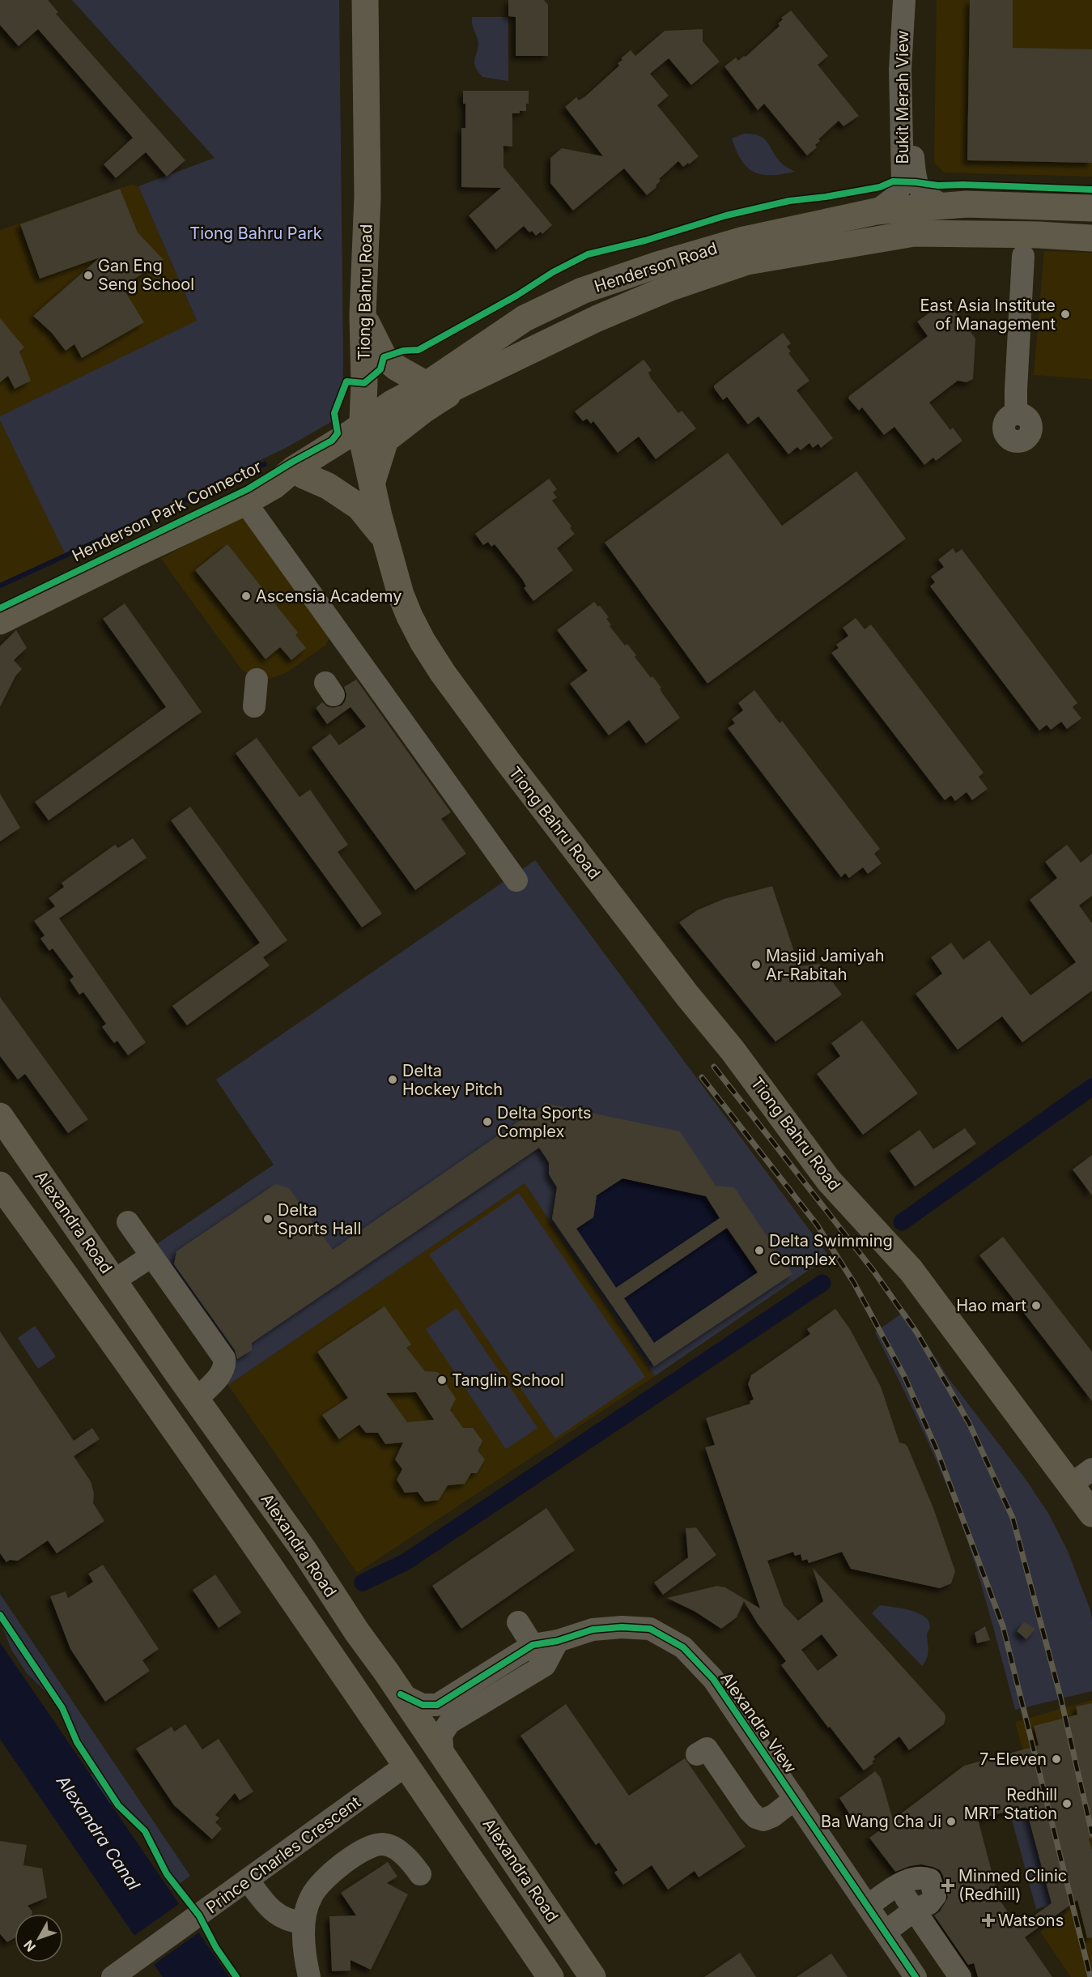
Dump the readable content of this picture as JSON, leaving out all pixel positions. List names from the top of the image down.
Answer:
{
  "streets": {
    "main road": ["Henderson Road", "Tiong Bahru Road", "Alexandra Road"],
    "street": ["Bukit Merah View", "Alexandra View", "Prince Charles Crescent"],
    "cycle path": ["Henderson Park Connector"]
  },
  "crossings": [
    ["Bukit Merah View", "Henderson Road"],
    ["Henderson Road", "Tiong Bahru Road"],
    ["Alexandra Road", "Alexandra View"]
  ],
  "water": ["Alexandra Canal"],
  "parks": ["Tiong Bahru Park"],
  "places": {
    "other": [
      "Gan Eng Seng School",
      "East Asia Institute of Management",
      "Ascensia Academy",
      "Masjid Jamiyah Ar-Rabitah",
      "Delta Hockey Pitch",
      "Delta Sports Complex",
      "Delta Sports Hall",
      "Delta Swimming Complex",
      "Hao mart",
      "Tanglin School",
      "7-Eleven",
      "Redhill MRT Station",
      "Ba Wang Cha Ji"
    ],
    "health": ["Minmed Clinic (Redhill)", "Watsons"]
  },
  "north": "bottom left"
}
